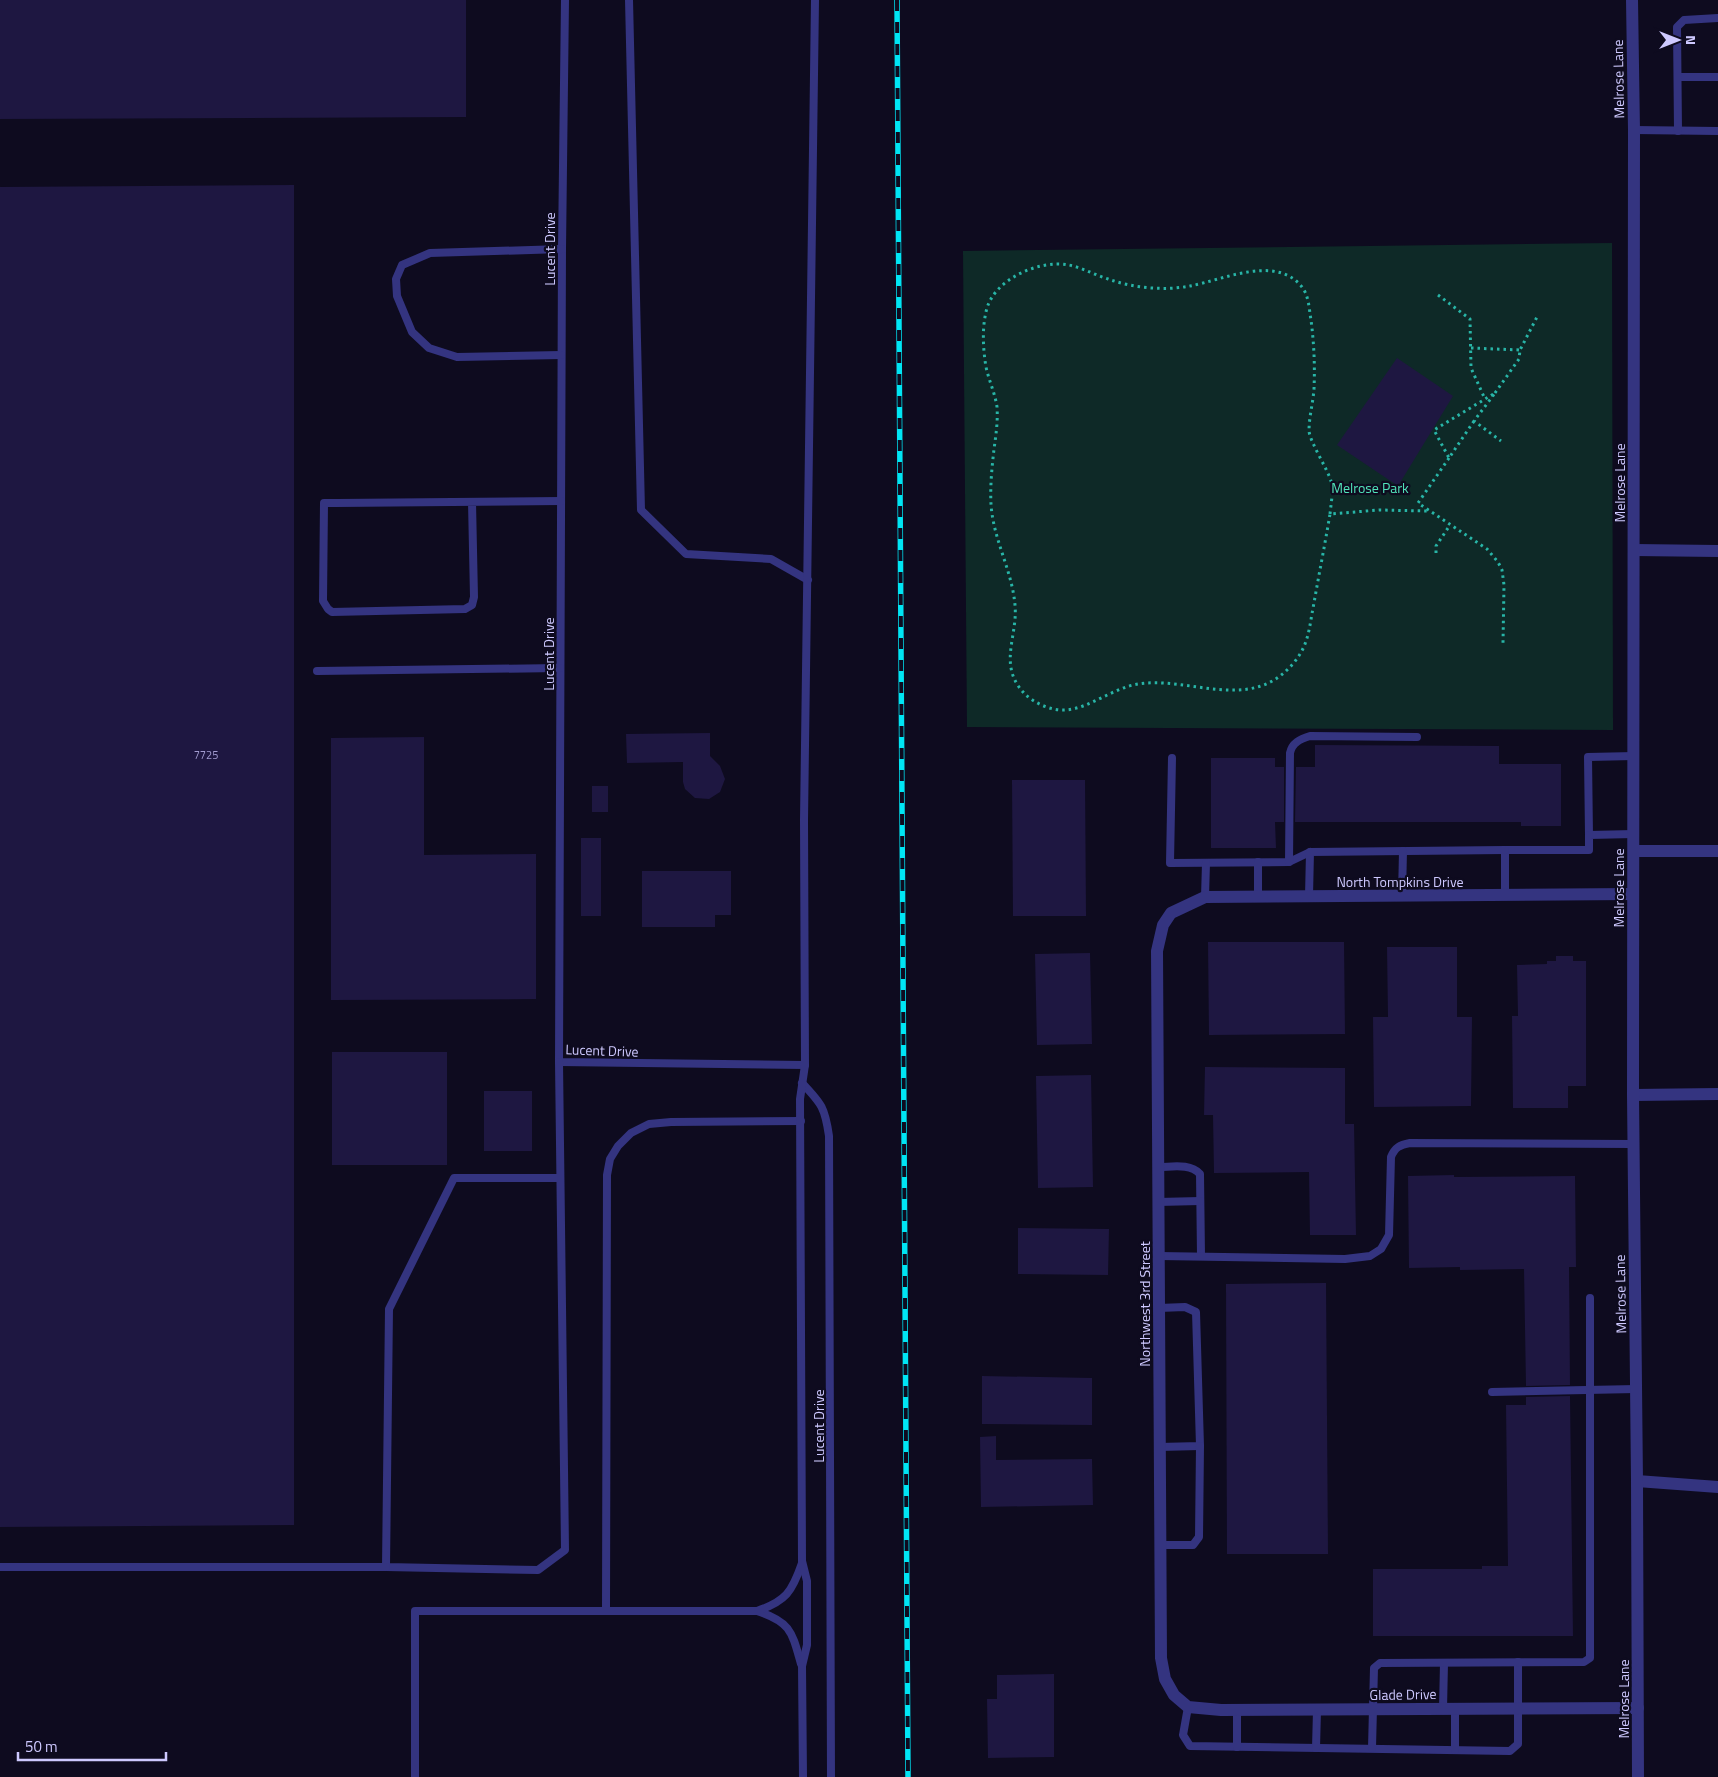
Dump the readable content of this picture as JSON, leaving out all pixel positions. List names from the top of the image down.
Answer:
{
  "streets": {
    "street": [
      "Melrose Lane",
      "North Tompkins Drive",
      "Northwest 3rd Street",
      "Glade Drive"
    ],
    "lane": ["Lucent Drive"]
  },
  "crossings": [
    ["Melrose Lane", "North Tompkins Drive"],
    ["Melrose Lane", "Glade Drive"],
    ["North Tompkins Drive", "Northwest 3rd Street"],
    ["Northwest 3rd Street", "Glade Drive"]
  ],
  "parks": ["Melrose Park"],
  "house_numbers": ["7725"],
  "scale_bar": "50 m",
  "north": "right"
}
